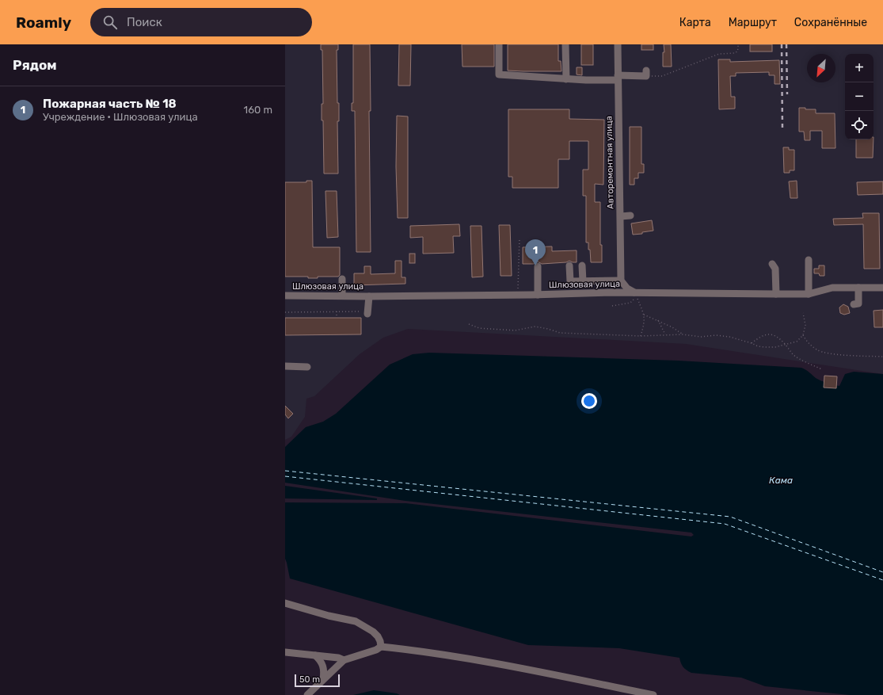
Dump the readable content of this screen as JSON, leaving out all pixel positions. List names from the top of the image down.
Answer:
{
  "streets": {
    "street": ["Авторемонтная улица", "Шлюзовая улица"]
  },
  "water": ["Кама"],
  "scale_bar": "50 m",
  "north": "bottom left",
  "page": {
    "header": "Roamly",
    "search": "Поиск",
    "nav": ["Карта", "Маршрут", "Сохранённые"],
    "heading": "Рядом",
    "map_buttons": ["+", "−"],
    "list": [
      {
        "mark": "1",
        "name": "Пожарная часть № 18",
        "note": "Учреждение · Шлюзовая улица",
        "value": "160 m"
      }
    ],
    "pins": "1",
    "scale": "50 m"
  }
}
